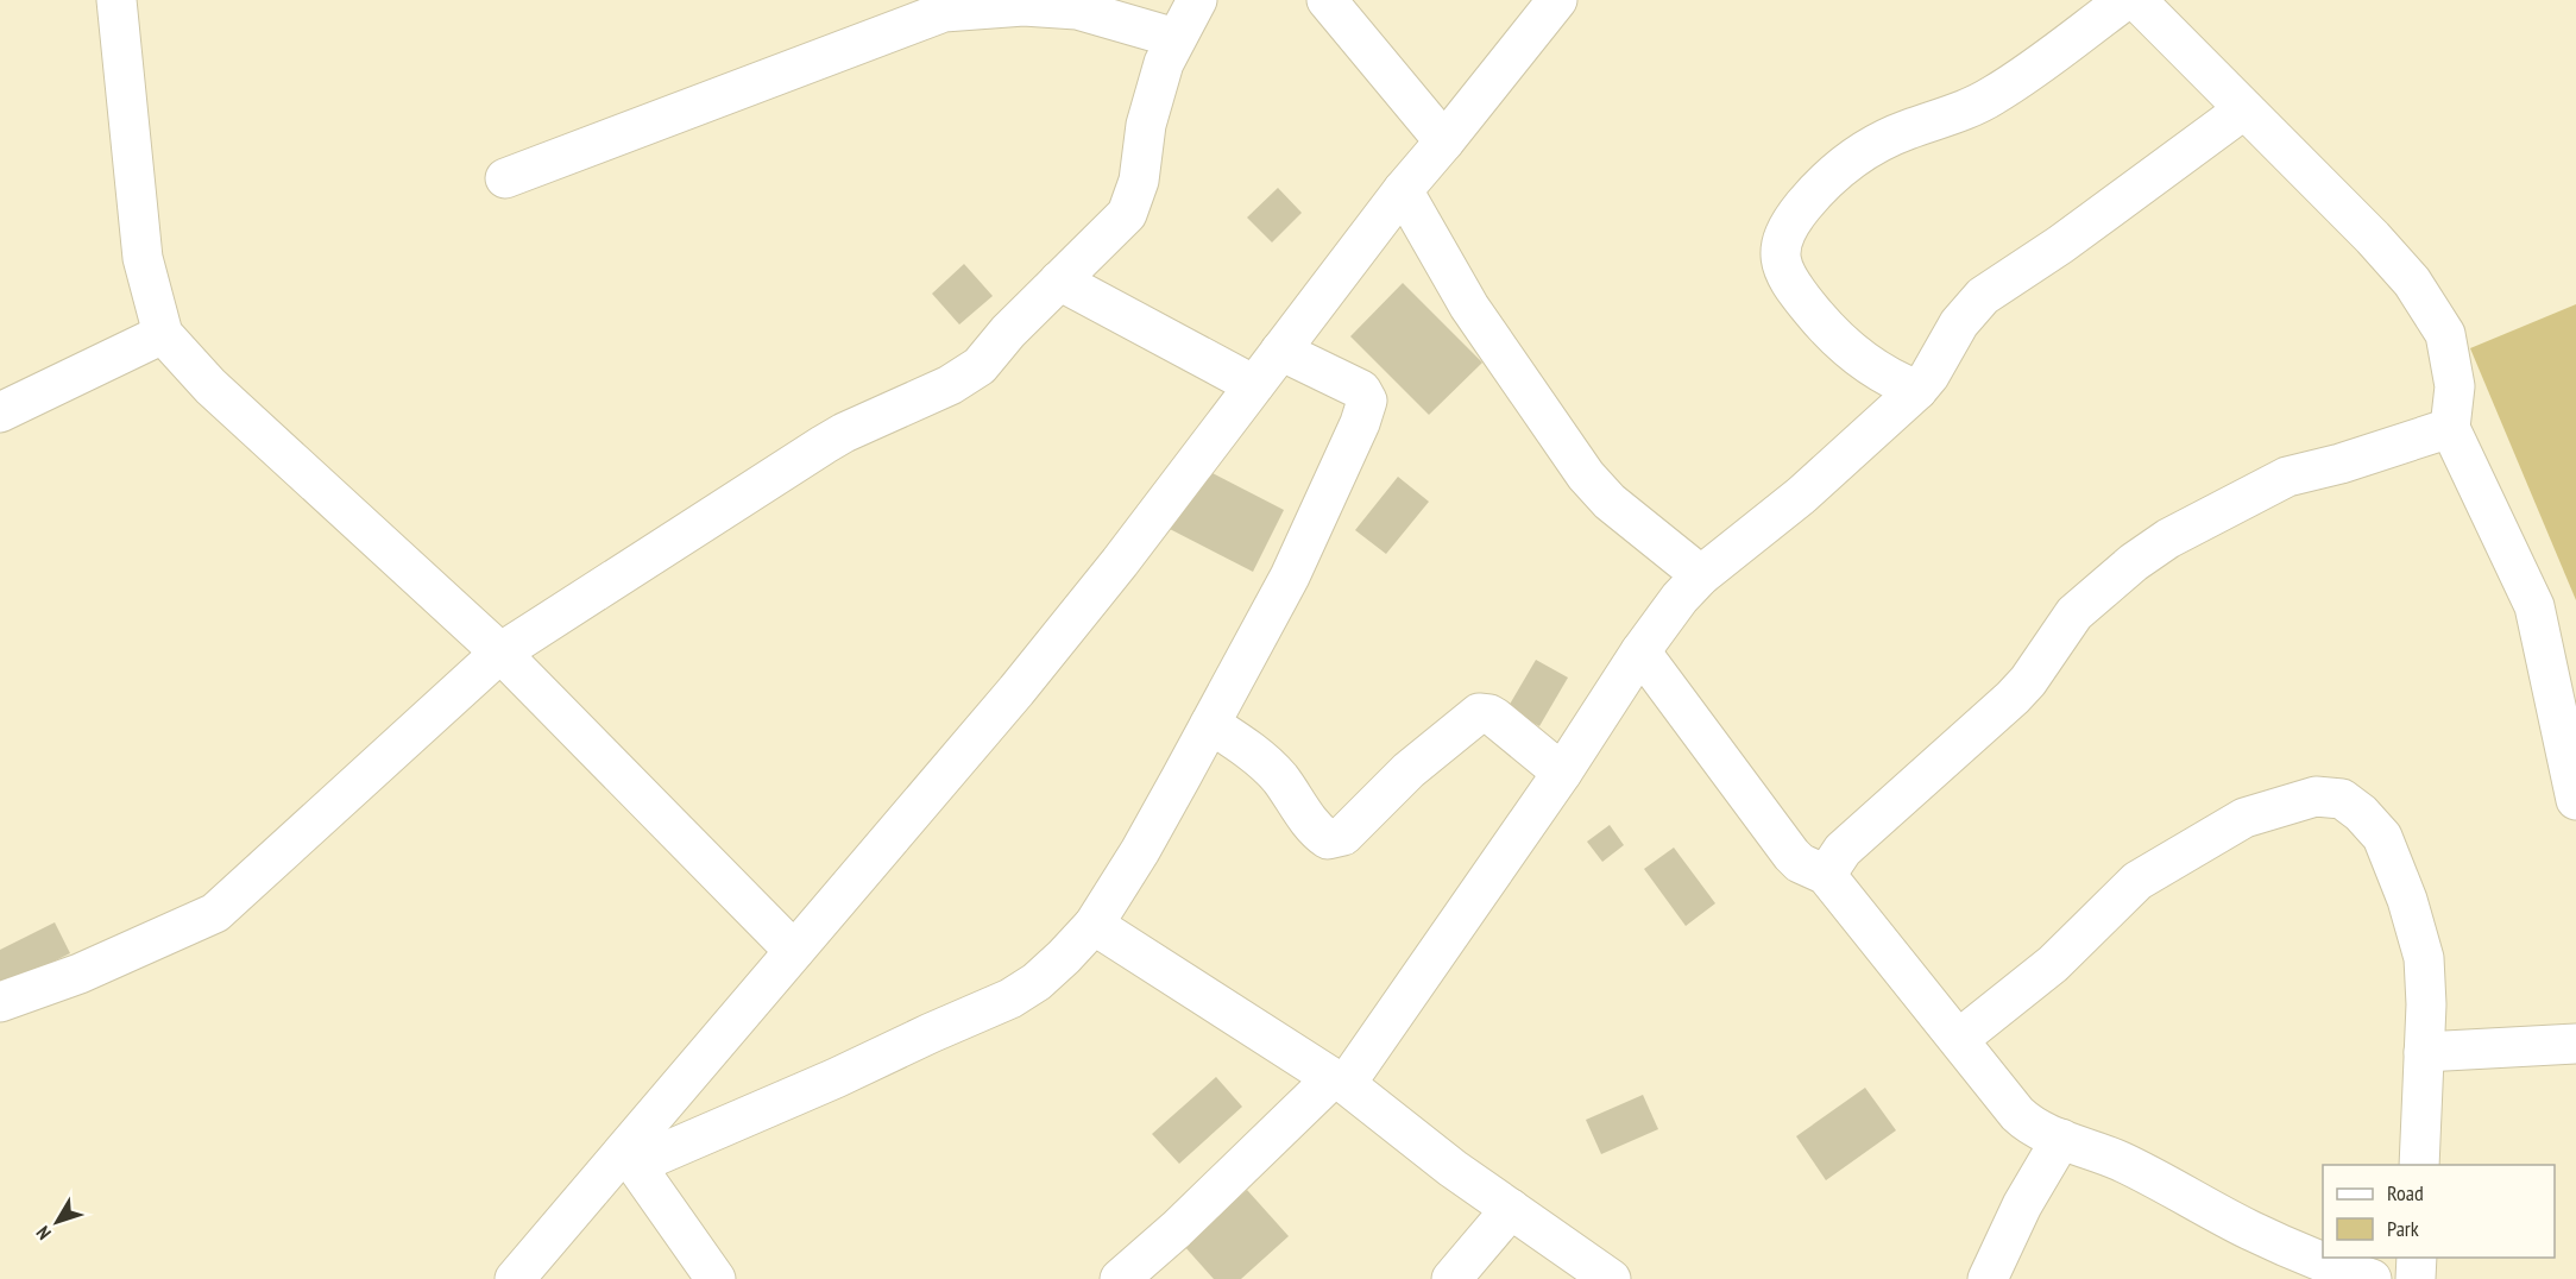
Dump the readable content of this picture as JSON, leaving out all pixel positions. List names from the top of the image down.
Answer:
{
  "legend": ["Road", "Park"],
  "north": "bottom left"
}
